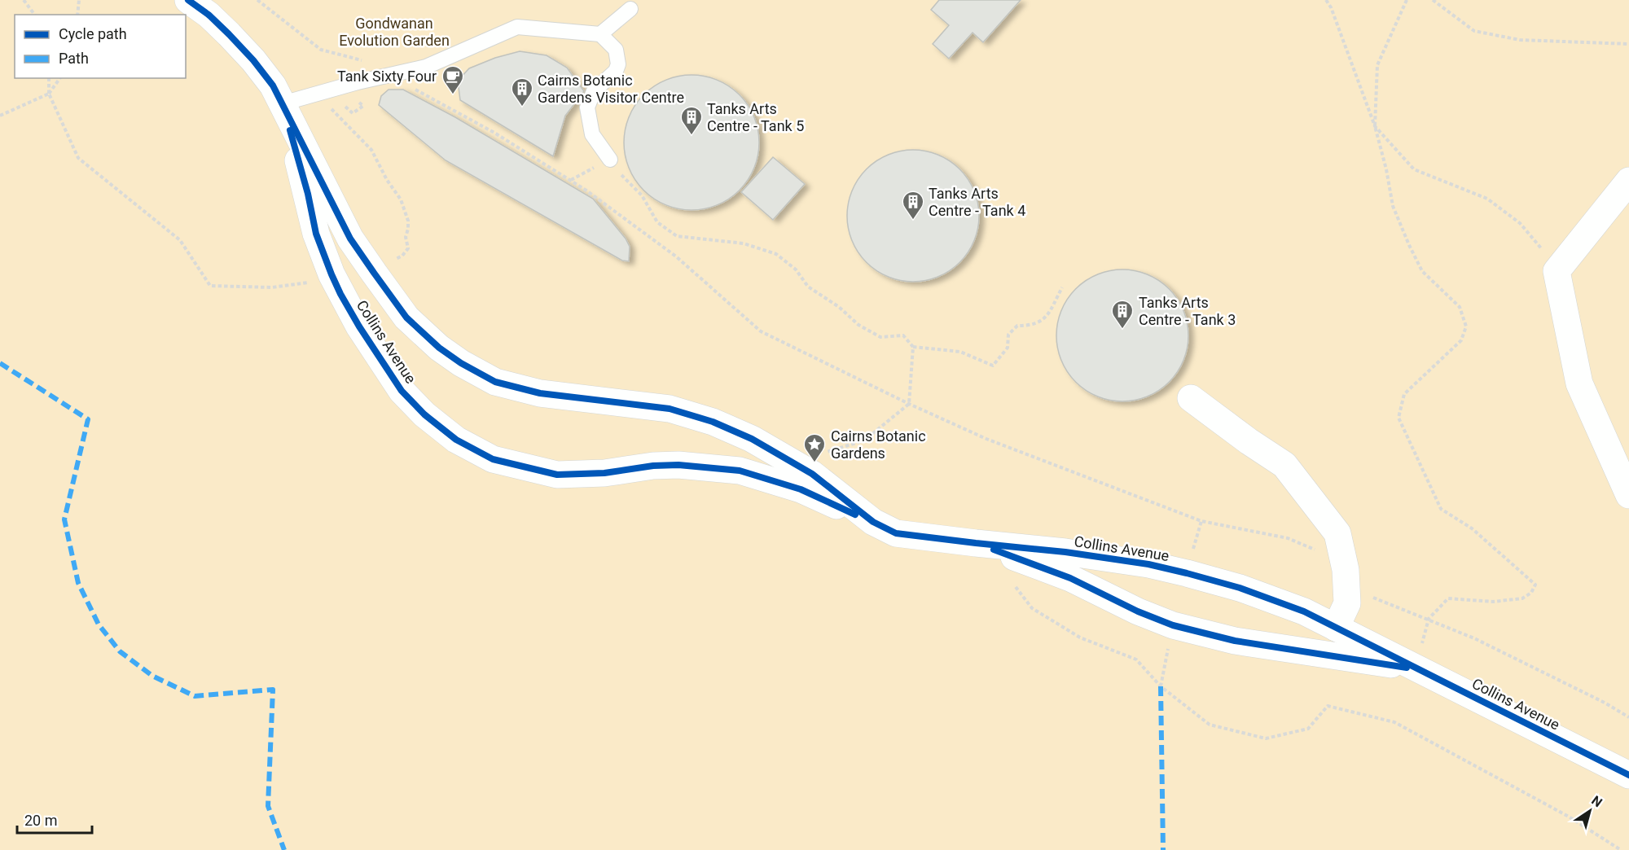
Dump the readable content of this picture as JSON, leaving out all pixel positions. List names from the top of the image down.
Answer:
{
  "streets": {
    "street": ["Collins Avenue"]
  },
  "parks": ["Gondwanan Evolution Garden"],
  "places": {
    "cafe": ["Tank Sixty Four"],
    "building": [
      "Cairns Botanic Gardens Visitor Centre",
      "Tanks Arts Centre - Tank 5",
      "Tanks Arts Centre - Tank 4",
      "Tanks Arts Centre - Tank 3"
    ],
    "place": ["Cairns Botanic Gardens"]
  },
  "legend": ["Cycle path", "Path"],
  "scale_bar": "20 m",
  "north": "top right"
}
